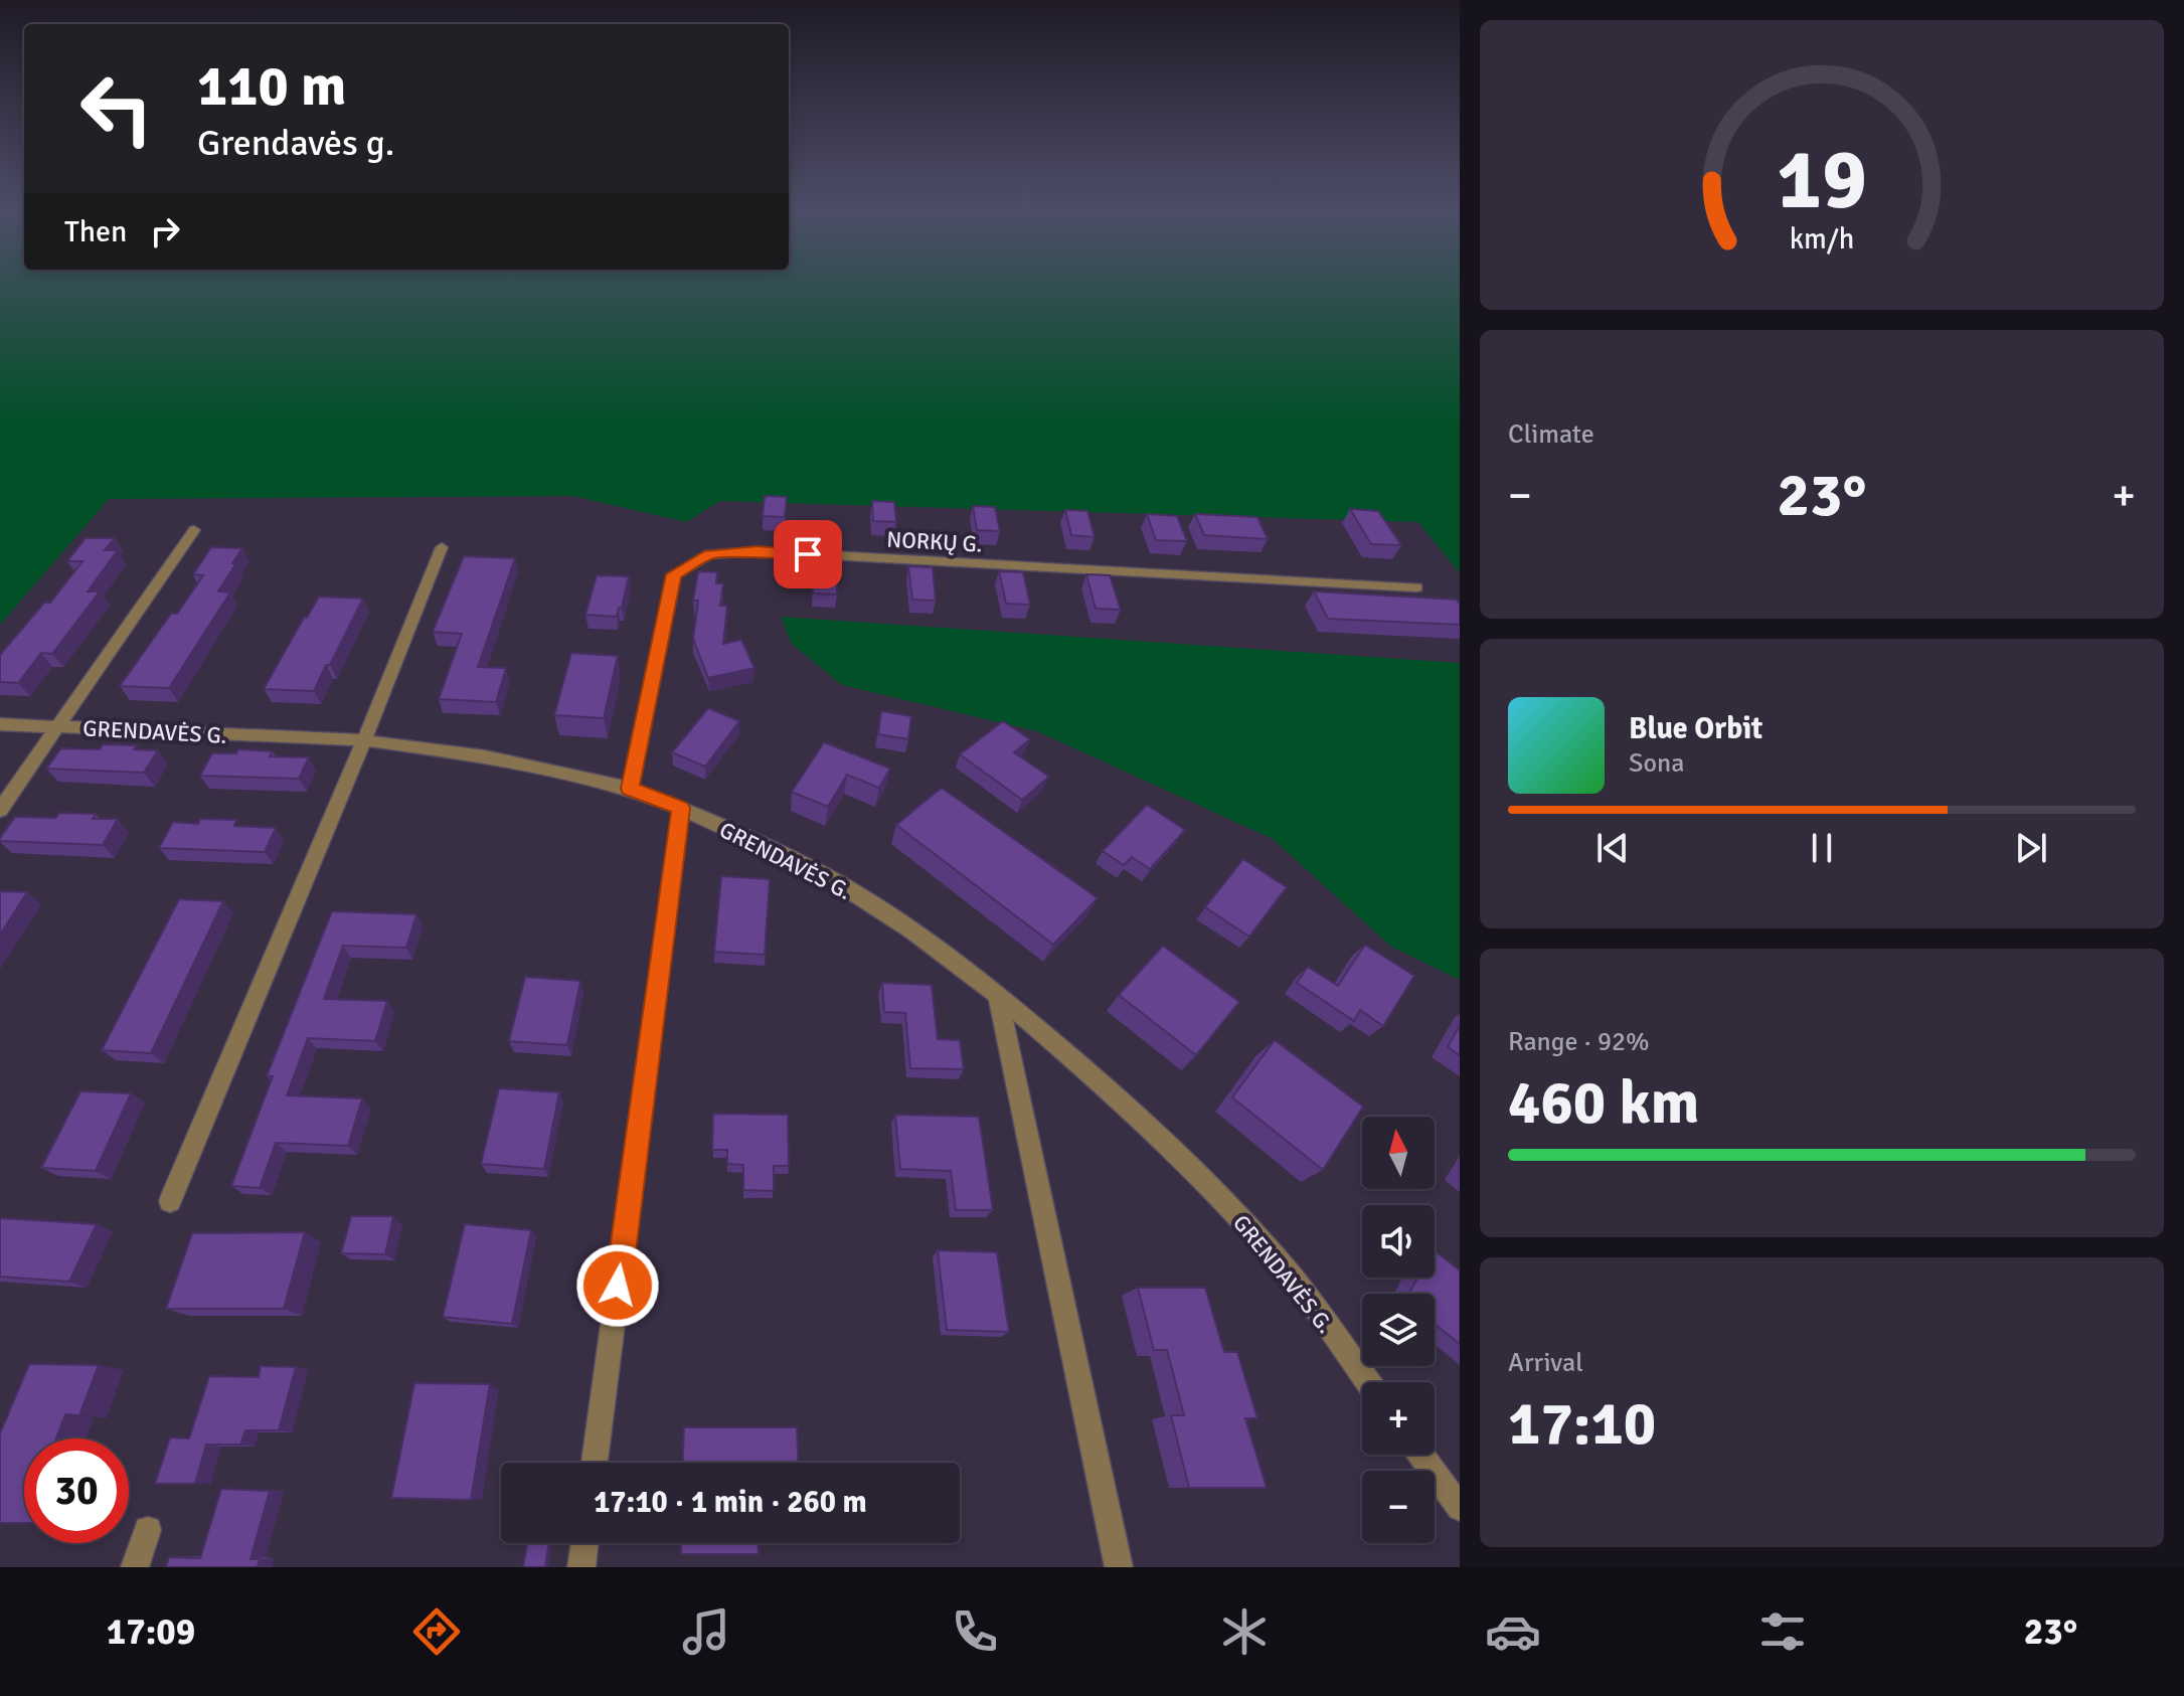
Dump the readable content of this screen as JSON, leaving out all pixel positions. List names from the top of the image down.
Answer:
{
  "streets": {
    "street": ["NORKŲ G.", "GRENDAVĖS G."]
  },
  "crossings": [
    ["NORKŲ G.", "GRENDAVĖS G."]
  ],
  "north": "top",
  "page": {
    "turn": ["110 m", "Grendavės g."],
    "then": "Then",
    "tile": [
      "Climate",
      ["Range · 92%", "460 km"],
      ["Arrival", "17:10"]
    ],
    "heat": ["−", "23°", "+"],
    "song": ["Blue Orbit", "Sona"],
    "map_buttons": ["+", "−"],
    "limit": "30",
    "trip": "17:10 · 1 min · 260 m",
    "tabs": ["17:09", "23°"],
    "gauge": ["19", "km/h"]
  }
}
